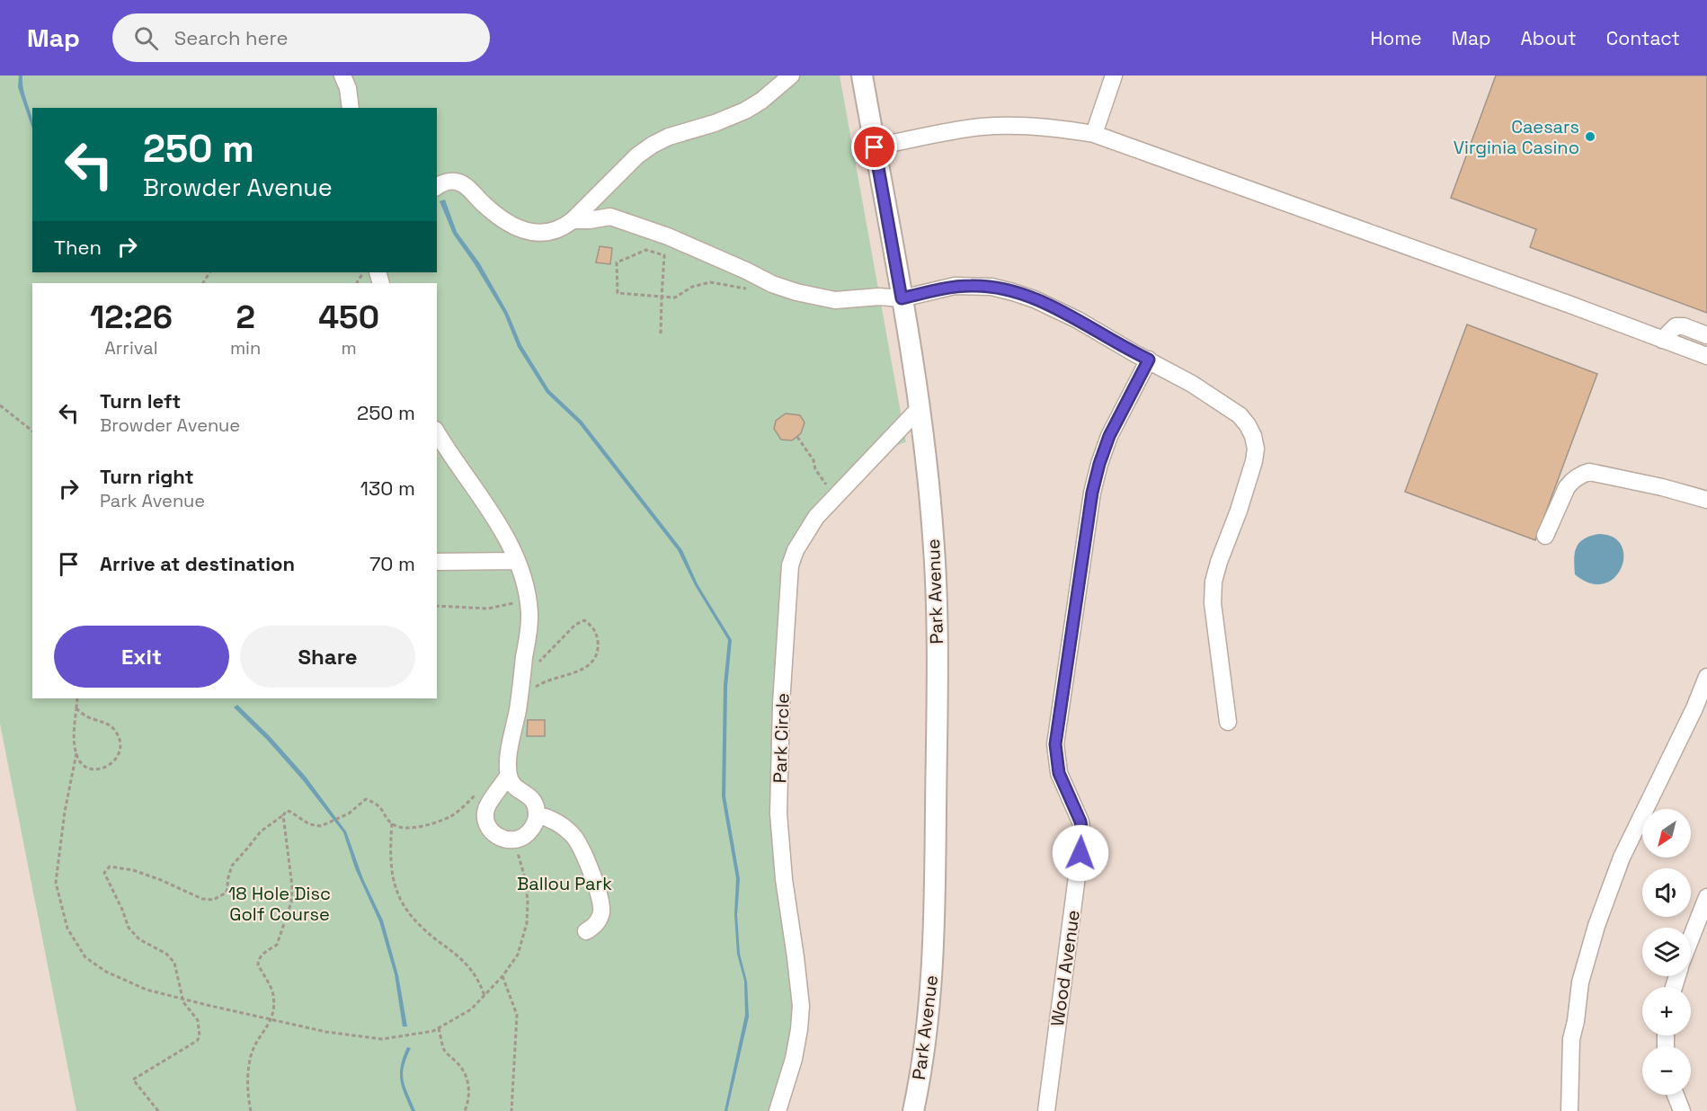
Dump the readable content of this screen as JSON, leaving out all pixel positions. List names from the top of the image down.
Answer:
{
  "streets": {
    "main road": ["Park Avenue"],
    "street": ["Park Circle", "Wood Avenue"]
  },
  "crossings": [
    ["Park Avenue", "Park Circle"]
  ],
  "parks": ["Ballou Park", "18 Hole Disc Golf Course"],
  "places": ["Caesars Virginia Casino"],
  "north": "bottom left",
  "page": {
    "header": "Map",
    "search": "Search here",
    "nav": [
      "Home",
      "Map",
      "About",
      "Contact"
    ],
    "turn": ["250 m", "Browder Avenue"],
    "then": "Then",
    "eta": [
      "12:26",
      "Arrival",
      "2",
      "min",
      "450",
      "m"
    ],
    "list": [
      {
        "name": "Turn left",
        "note": "Browder Avenue",
        "value": "250 m"
      },
      {
        "name": "Turn right",
        "note": "Park Avenue",
        "value": "130 m"
      },
      {
        "name": "Arrive at destination",
        "value": "70 m"
      }
    ],
    "buttons": ["Exit", "Share"],
    "map_buttons": ["+", "−"]
  }
}
